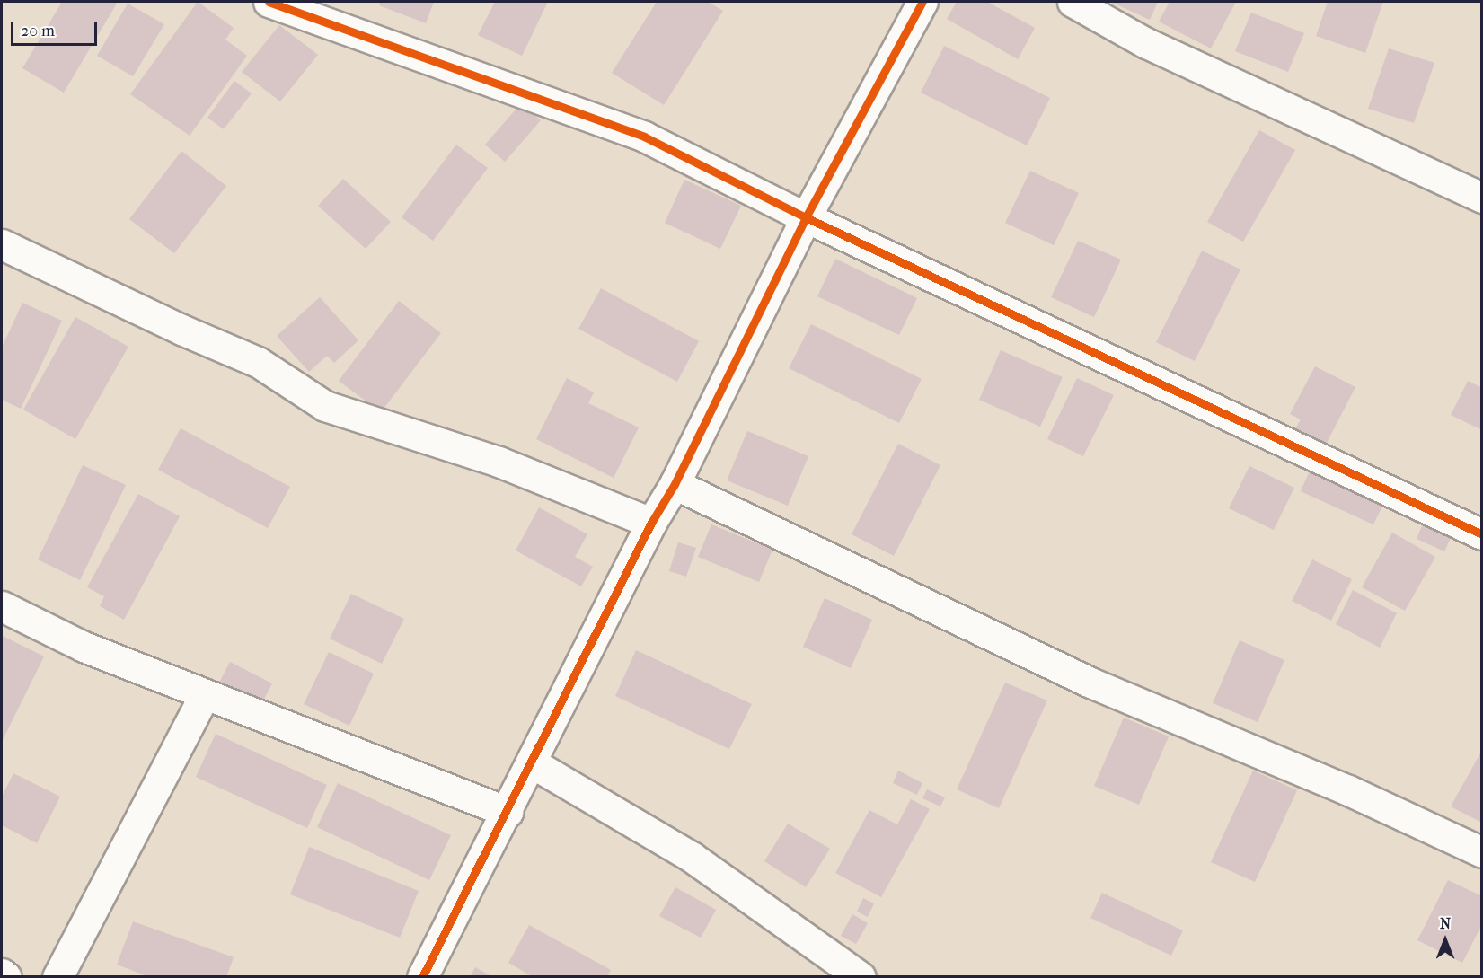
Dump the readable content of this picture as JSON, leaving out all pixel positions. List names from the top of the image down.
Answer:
{
  "scale_bar": "20 m",
  "north": "top"
}
